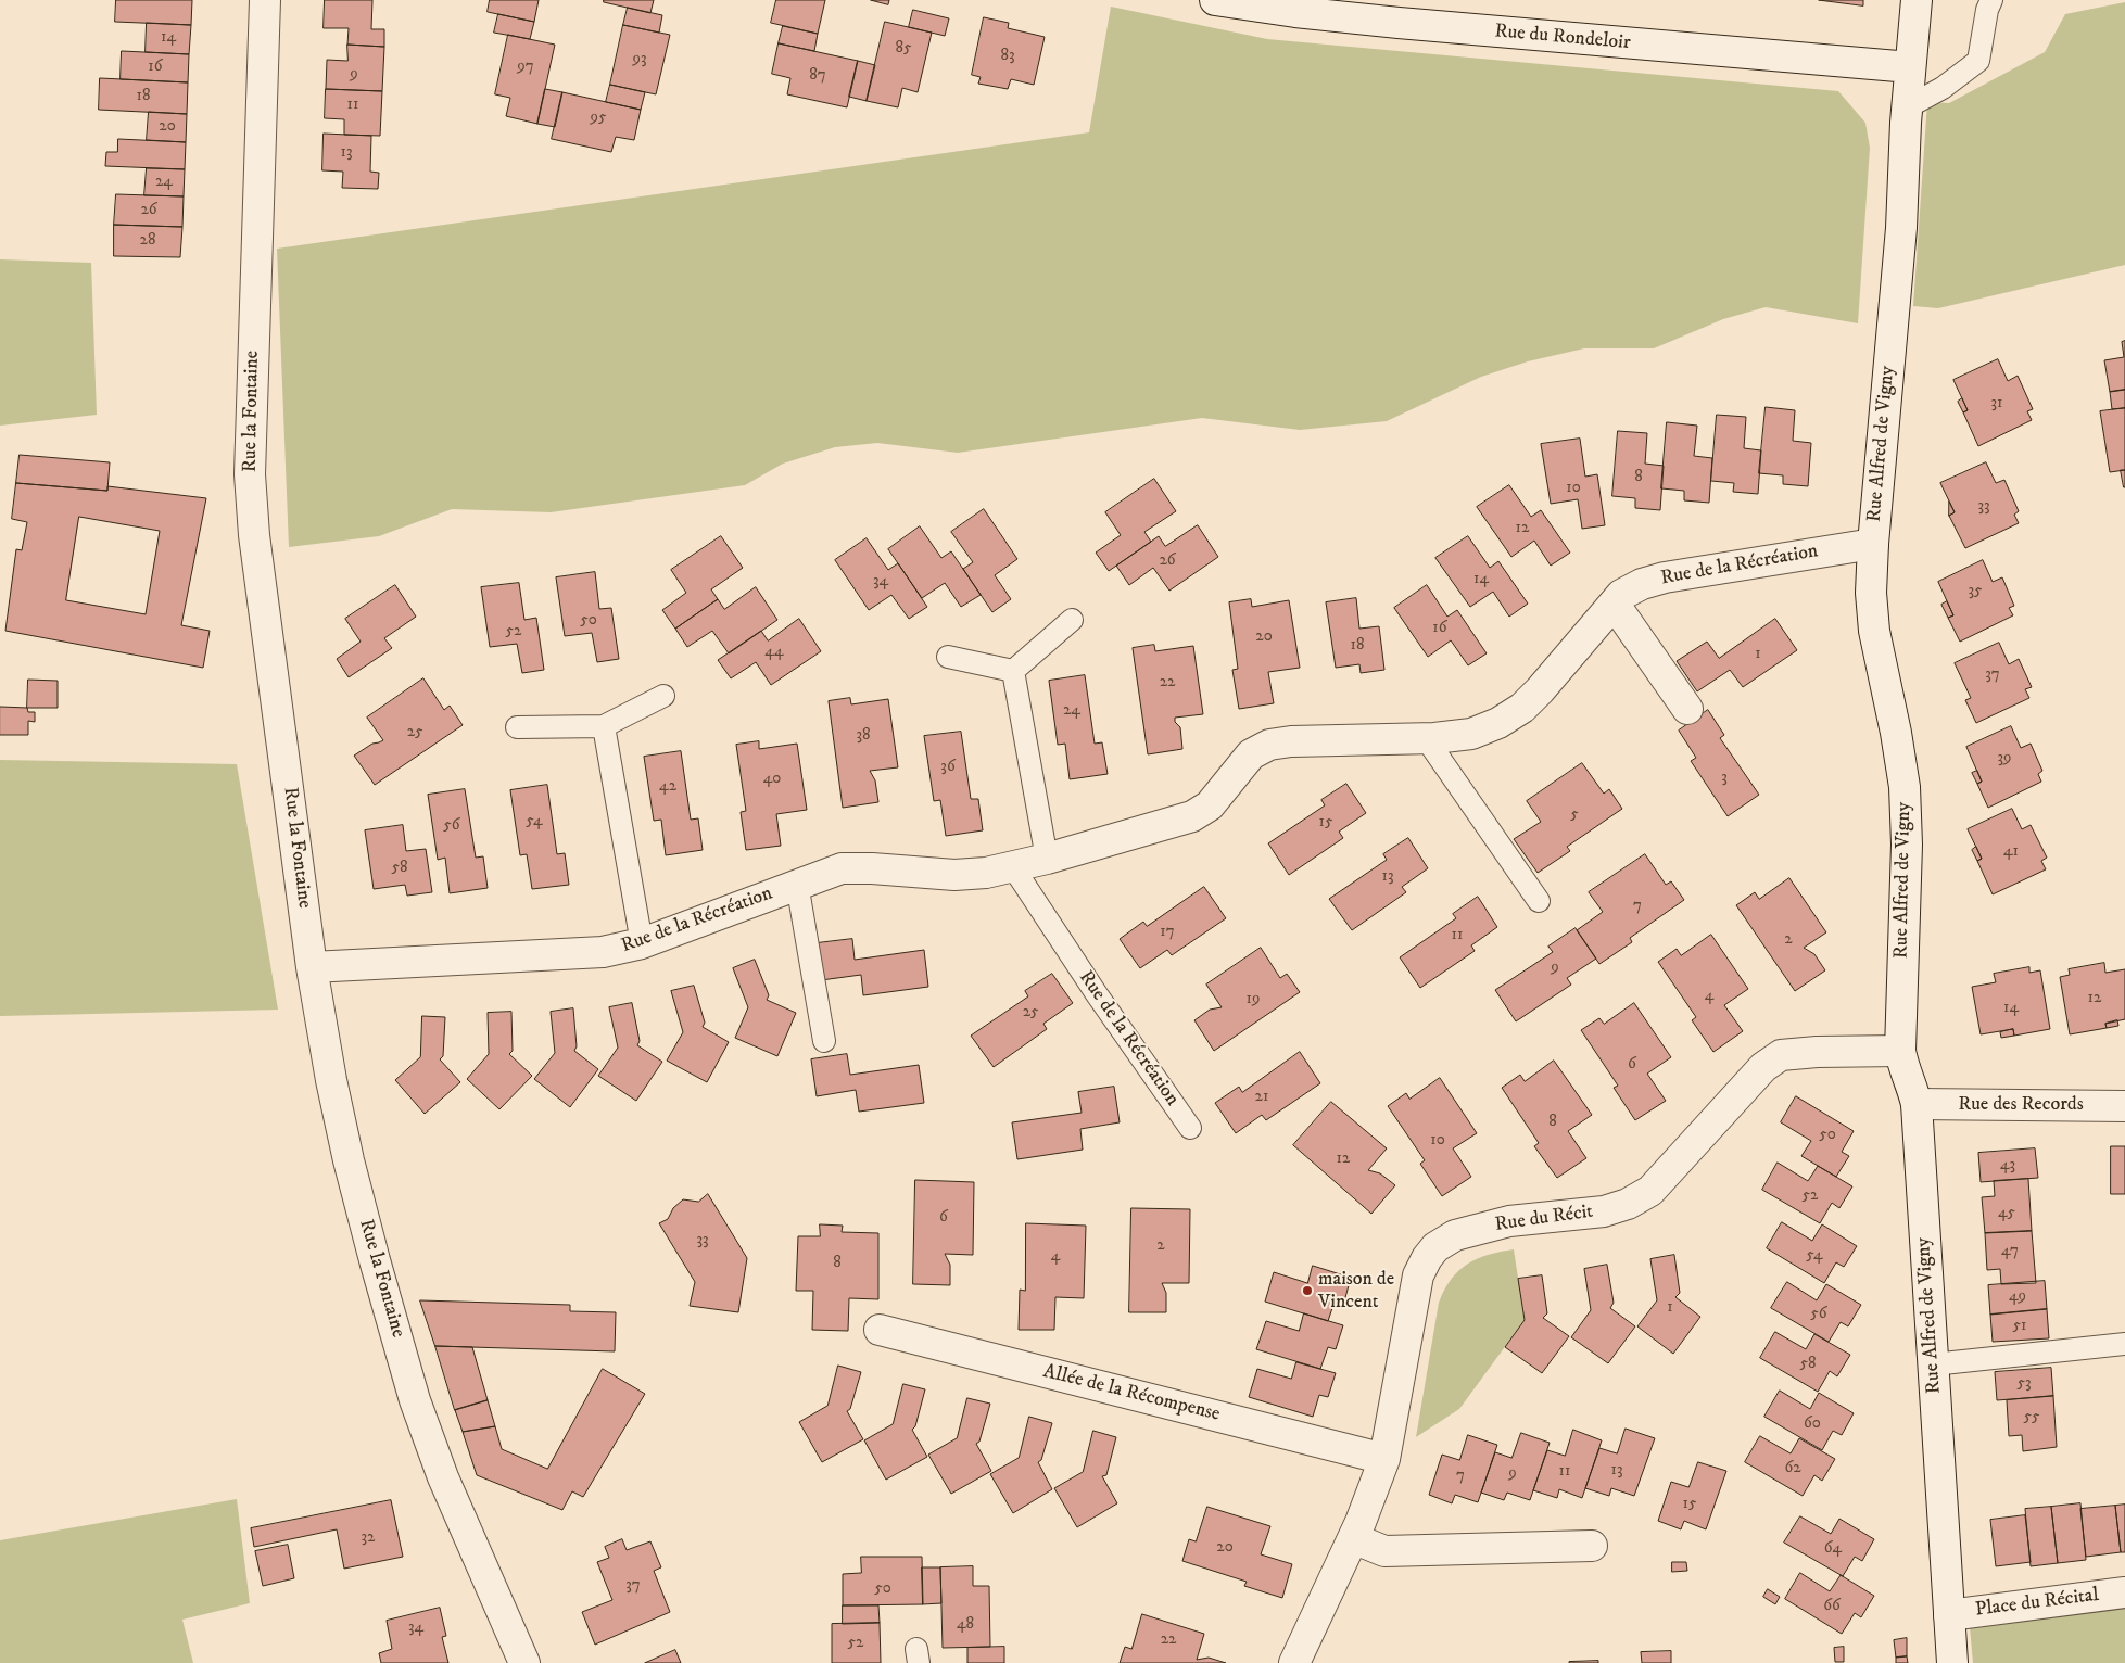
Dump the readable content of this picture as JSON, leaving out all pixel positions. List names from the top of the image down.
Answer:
{
  "streets": {
    "street": [
      "Rue du Rondeloir",
      "Rue la Fontaine",
      "Rue Alfred de Vigny",
      "Rue de la Récréation",
      "Rue des Records",
      "Rue du Récit",
      "Allée de la Récompense",
      "Place du Récital"
    ]
  },
  "crossings": [
    ["Rue du Rondeloir", "Rue Alfred de Vigny"],
    ["Rue la Fontaine", "Rue de la Récréation"],
    ["Rue Alfred de Vigny", "Rue de la Récréation"],
    ["Rue Alfred de Vigny", "Rue des Records"],
    ["Rue Alfred de Vigny", "Rue du Récit"],
    ["Rue Alfred de Vigny", "Place du Récital"],
    ["Rue du Récit", "Allée de la Récompense"]
  ],
  "places": ["maison de Vincent"],
  "house_numbers": [
    "14",
    "85",
    "83",
    "93",
    "16",
    "97",
    "9",
    "87",
    "18",
    "11",
    "95",
    "20",
    "13",
    "24",
    "26",
    "28",
    "31",
    "8",
    "10",
    "33",
    "12",
    "26",
    "14",
    "34",
    "35",
    "50",
    "16",
    "52",
    "20",
    "18",
    "44",
    "1",
    "37",
    "22",
    "24",
    "25",
    "38",
    "39",
    "36",
    "3",
    "40",
    "42",
    "5",
    "54",
    "15",
    "56",
    "41",
    "58",
    "13",
    "7",
    "17",
    "11",
    "2",
    "9",
    "4",
    "12",
    "19",
    "14",
    "25",
    "6",
    "21",
    "8",
    "50",
    "10",
    "12",
    "43",
    "52",
    "45",
    "6",
    "33",
    "2",
    "47",
    "54",
    "4",
    "8",
    "49",
    "1",
    "56",
    "51",
    "58",
    "53",
    "55",
    "60",
    "62",
    "13",
    "11",
    "9",
    "7",
    "15",
    "32",
    "20",
    "64",
    "37",
    "50",
    "66",
    "48",
    "34",
    "22",
    "52"
  ]
}
